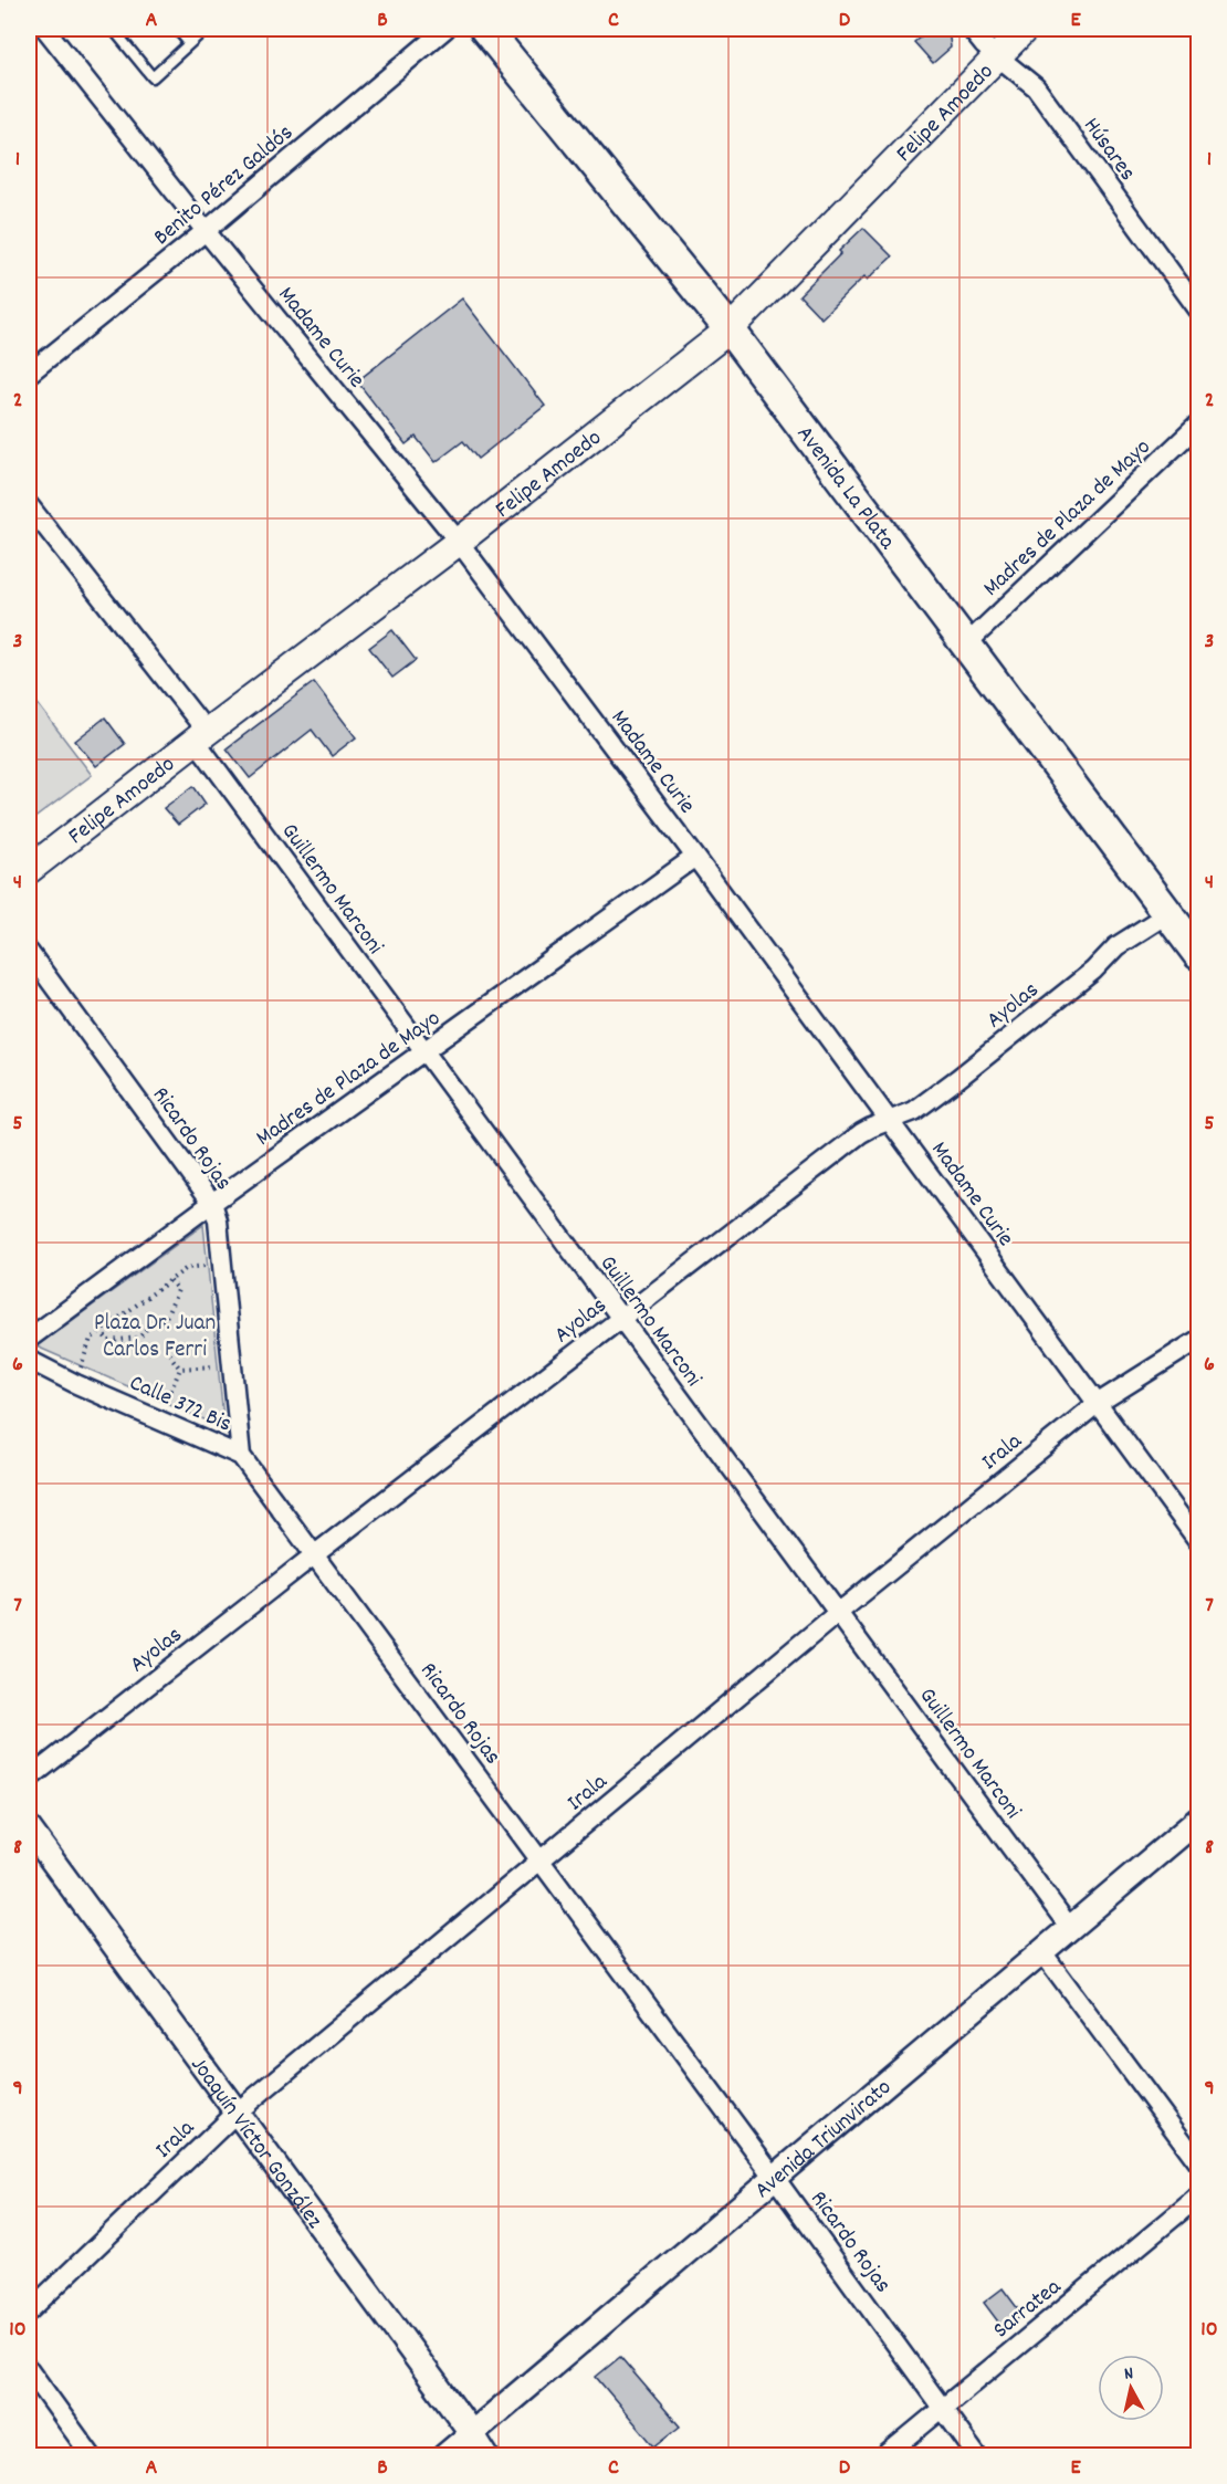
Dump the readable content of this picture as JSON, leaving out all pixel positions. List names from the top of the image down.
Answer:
{
  "streets": {
    "main road": ["Felipe Amoedo", "Avenida La Plata"],
    "street": [
      "Húsares",
      "Benito Pérez Galdós",
      "Madame Curie",
      "Madres de Plaza de Mayo",
      "Guillermo Marconi",
      "Ayolas",
      "Ricardo Rojas",
      "Calle 372 Bis",
      "Irala",
      "Avenida Triunvirato",
      "Joaquín Víctor González",
      "Sarratea"
    ]
  },
  "crossings": [
    ["Felipe Amoedo", "Húsares"],
    ["Felipe Amoedo", "Madame Curie"],
    ["Felipe Amoedo", "Avenida La Plata"],
    ["Felipe Amoedo", "Guillermo Marconi"],
    ["Benito Pérez Galdós", "Madame Curie"],
    ["Madame Curie", "Madres de Plaza de Mayo"],
    ["Madame Curie", "Ayolas"],
    ["Madame Curie", "Irala"],
    ["Avenida La Plata", "Madres de Plaza de Mayo"],
    ["Avenida La Plata", "Ayolas"],
    ["Madres de Plaza de Mayo", "Guillermo Marconi"],
    ["Madres de Plaza de Mayo", "Ricardo Rojas"],
    ["Guillermo Marconi", "Ayolas"],
    ["Guillermo Marconi", "Irala"],
    ["Guillermo Marconi", "Avenida Triunvirato"],
    ["Ayolas", "Ricardo Rojas"],
    ["Ricardo Rojas", "Calle 372 Bis"],
    ["Ricardo Rojas", "Irala"],
    ["Ricardo Rojas", "Avenida Triunvirato"],
    ["Ricardo Rojas", "Sarratea"],
    ["Irala", "Joaquín Víctor González"],
    ["Avenida Triunvirato", "Joaquín Víctor González"]
  ],
  "parks": ["Plaza Dr. Juan Carlos Ferri"],
  "north": "top",
  "grid": {
    "columns": [
      "A",
      "B",
      "C",
      "D",
      "E"
    ],
    "rows": [
      "1",
      "2",
      "3",
      "4",
      "5",
      "6",
      "7",
      "8",
      "9",
      "10"
    ]
  }
}
